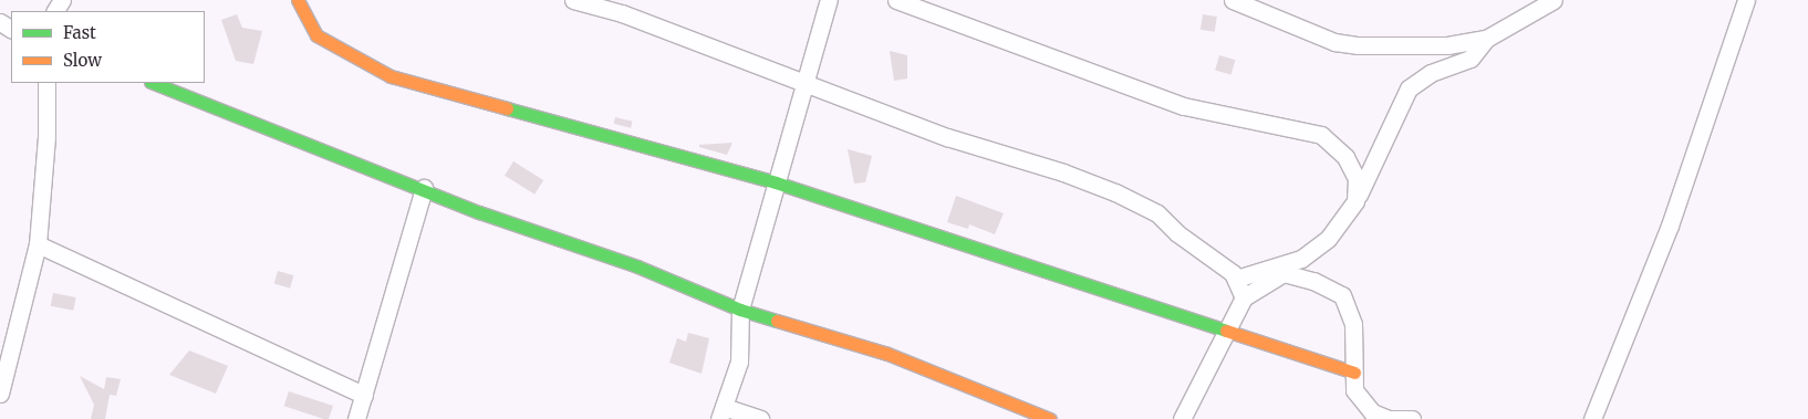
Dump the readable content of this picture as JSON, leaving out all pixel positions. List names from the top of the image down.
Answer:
{
  "legend": ["Fast", "Slow"]
}
